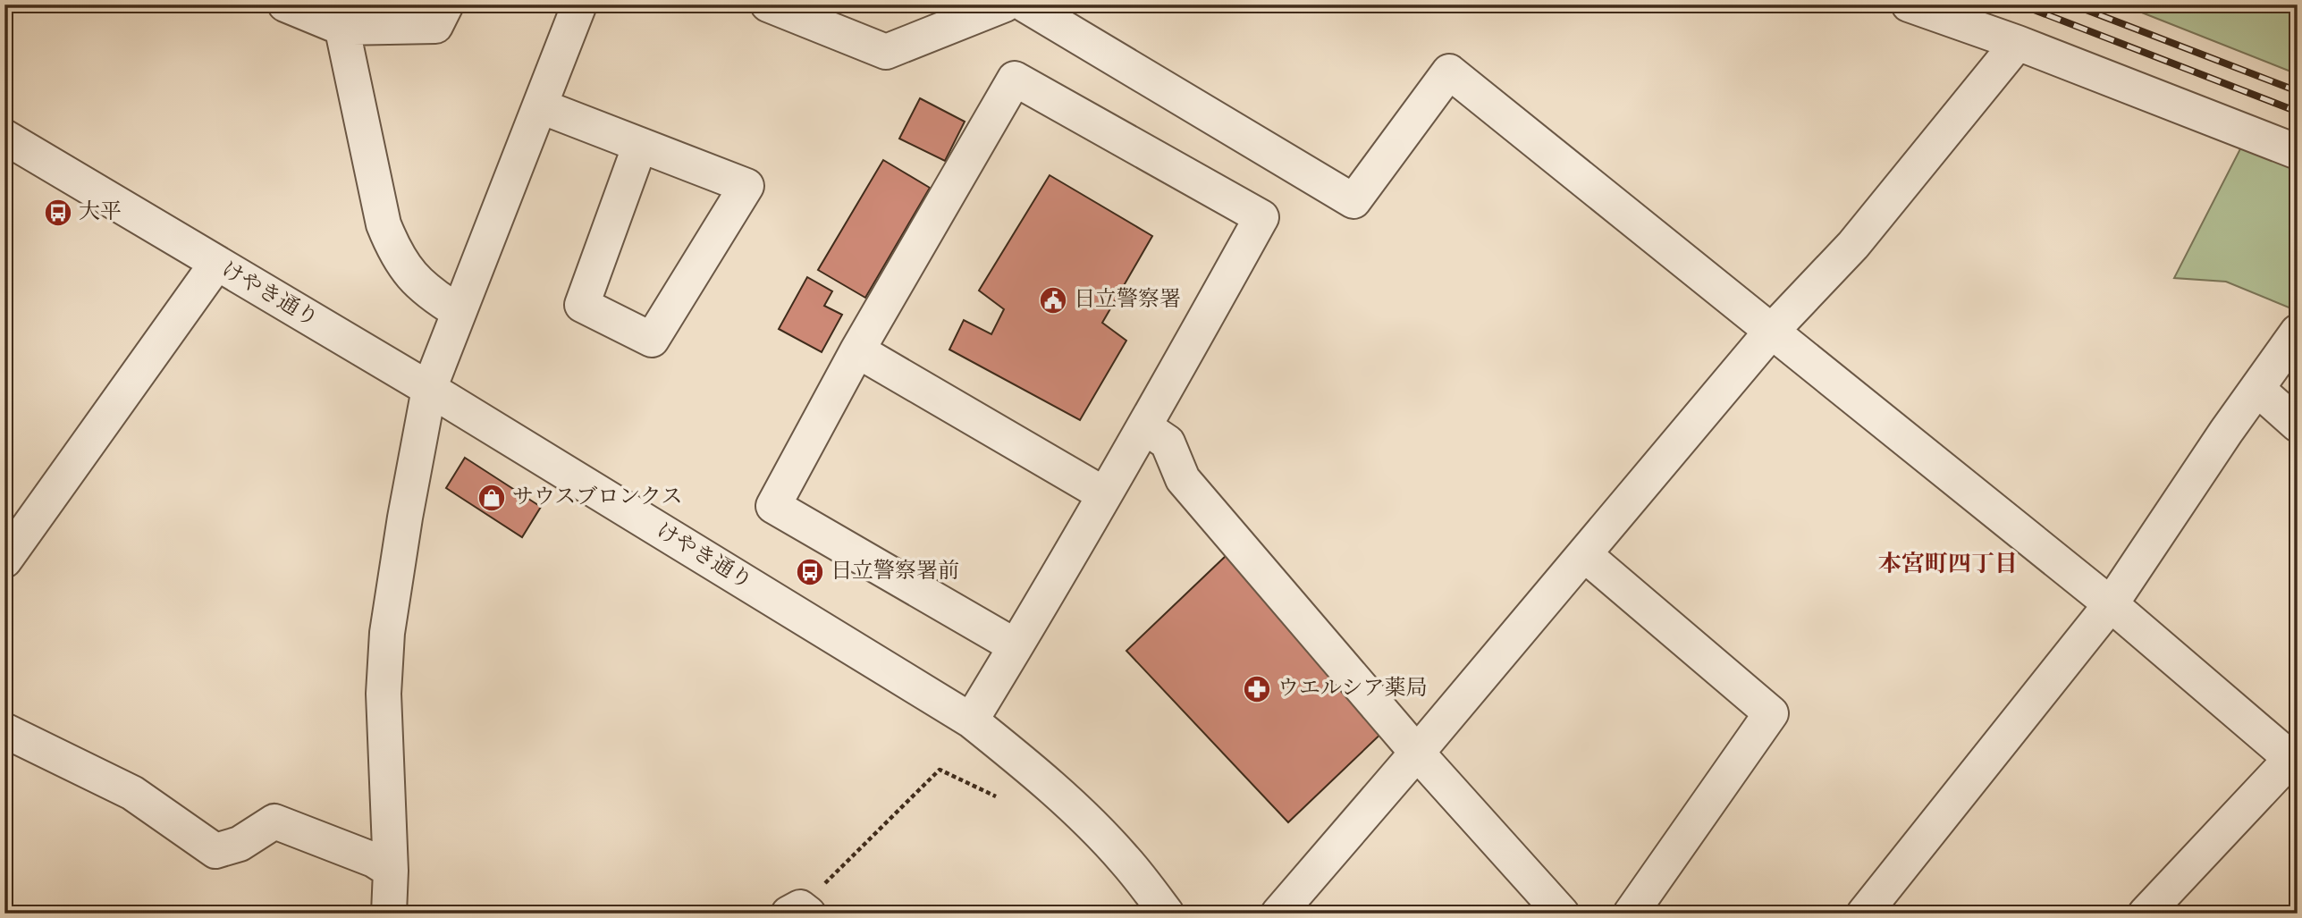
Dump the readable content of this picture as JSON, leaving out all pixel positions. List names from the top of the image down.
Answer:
{
  "streets": {
    "street": ["けやき通り"]
  },
  "districts": ["本宮町四丁目"],
  "places": {
    "bus stop": ["大平", "日立警察署前"],
    "public building": ["日立警察署"],
    "shop": ["サウスブロンクス"],
    "pharmacy": ["ウエルシア薬局"]
  }
}
